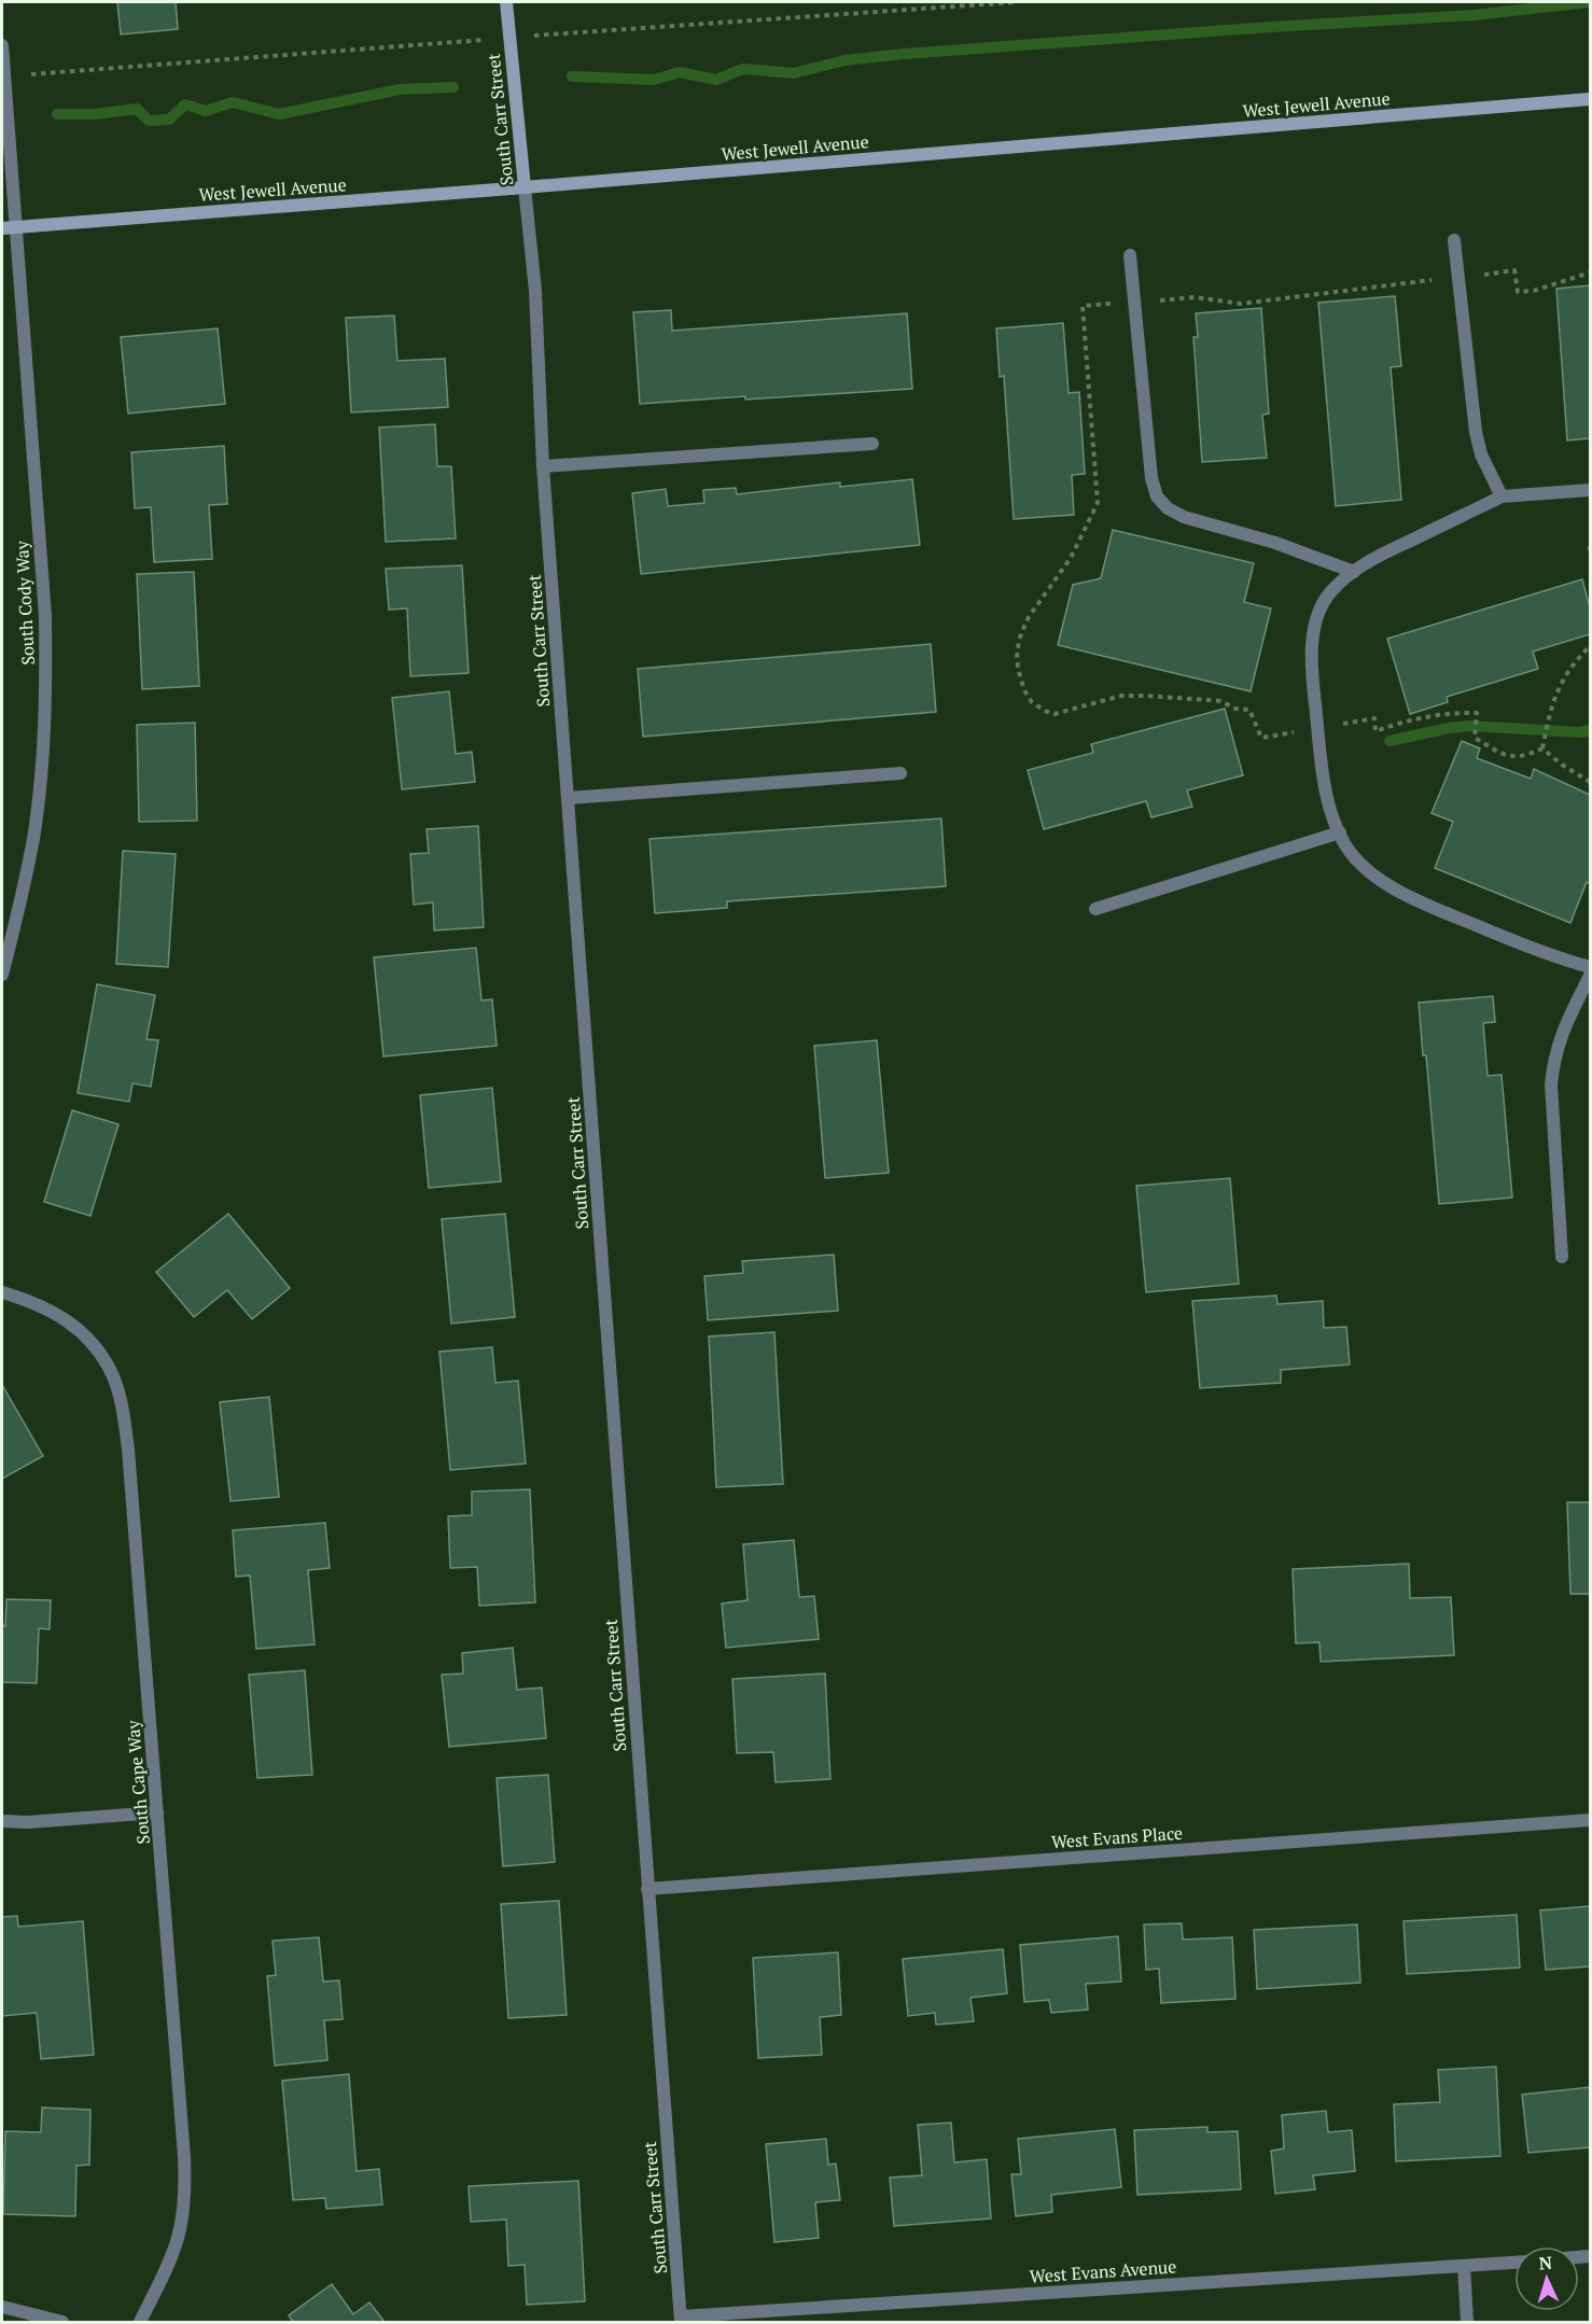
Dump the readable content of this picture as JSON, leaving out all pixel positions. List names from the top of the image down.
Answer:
{
  "streets": {
    "main road": ["West Jewell Avenue", "South Carr Street"],
    "street": [
      "South Cody Way",
      "South Cape Way",
      "West Evans Place",
      "West Evans Avenue"
    ]
  },
  "crossings": [
    ["West Jewell Avenue", "South Carr Street"],
    ["West Jewell Avenue", "South Cody Way"],
    ["South Carr Street", "West Evans Place"],
    ["South Carr Street", "West Evans Avenue"]
  ],
  "north": "top"
}
